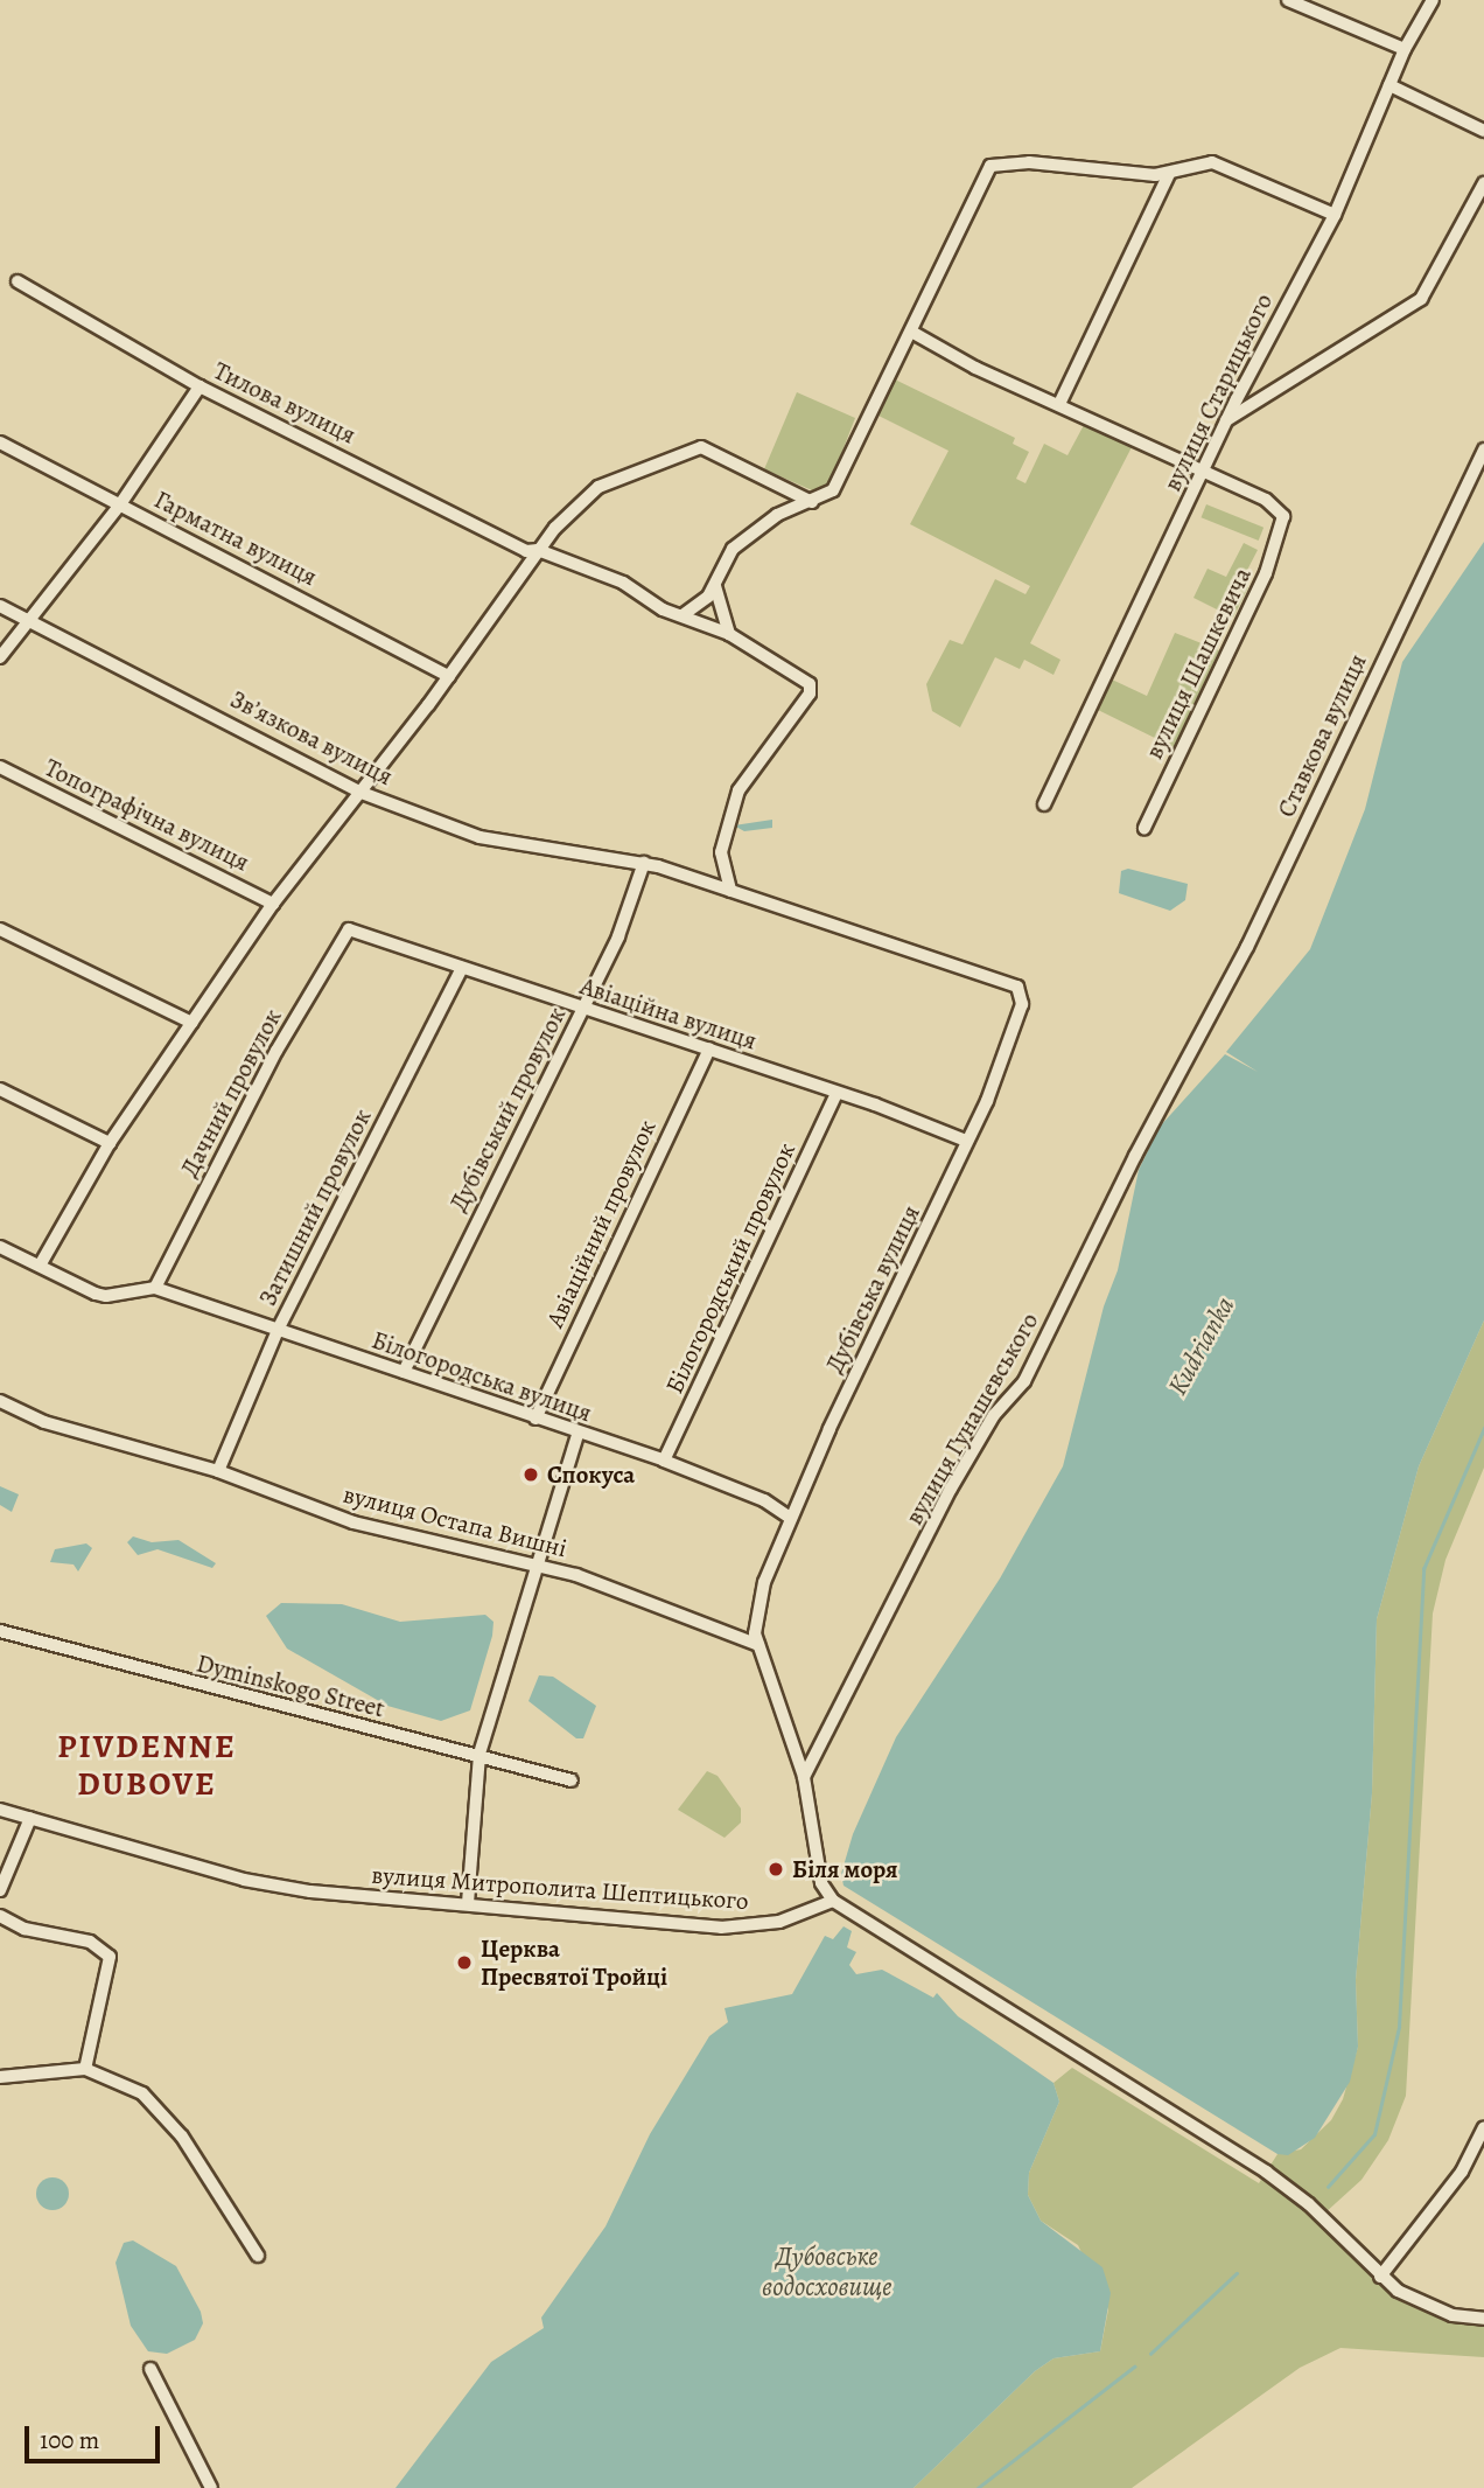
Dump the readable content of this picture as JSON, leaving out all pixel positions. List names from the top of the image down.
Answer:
{
  "streets": {
    "street": [
      "вулиця Старицького",
      "Тилова вулиця",
      "Гарматна вулиця",
      "вулиця Шашкевича",
      "Ставкова вулиця",
      "Звʼязкова вулиця",
      "Топографічна вулиця",
      "Авіаційна вулиця",
      "Дачний провулок",
      "Дубівський провулок",
      "Затишний провулок",
      "Авіаційний провулок",
      "Білогородський провулок",
      "Дубівська вулиця",
      "Білогородська вулиця",
      "вулиця Гунашевського",
      "вулиця Остапа Вишні",
      "Dyminskogo Street",
      "вулиця Митрополита Шептицького"
    ]
  },
  "crossings": [
    ["вулиця Старицького", "вулиця Шашкевича"],
    ["Тилова вулиця", "Дубівська вулиця"],
    ["Ставкова вулиця", "вулиця Гунашевського"],
    ["Звʼязкова вулиця", "Дубівський провулок"],
    ["Звʼязкова вулиця", "Дубівська вулиця"],
    ["Авіаційна вулиця", "Дачний провулок"],
    ["Авіаційна вулиця", "Дубівський провулок"],
    ["Авіаційна вулиця", "Затишний провулок"],
    ["Авіаційна вулиця", "Авіаційний провулок"],
    ["Авіаційна вулиця", "Білогородський провулок"],
    ["Авіаційна вулиця", "Дубівська вулиця"],
    ["Дачний провулок", "Білогородська вулиця"],
    ["Дубівський провулок", "Білогородська вулиця"],
    ["Затишний провулок", "Білогородська вулиця"],
    ["Затишний провулок", "вулиця Остапа Вишні"],
    ["Авіаційний провулок", "Білогородська вулиця"],
    ["Білогородський провулок", "Білогородська вулиця"],
    ["Дубівська вулиця", "Білогородська вулиця"],
    ["Дубівська вулиця", "вулиця Гунашевського"],
    ["Дубівська вулиця", "вулиця Остапа Вишні"],
    ["Дубівська вулиця", "вулиця Митрополита Шептицького"]
  ],
  "districts": ["PIVDENNE DUBOVE"],
  "water": ["Kudrianka", "Дубовське водосховище"],
  "places": ["Спокуса", "Біля моря", "Церква Пресвятої Тройці"],
  "scale_bar": "100 m"
}
